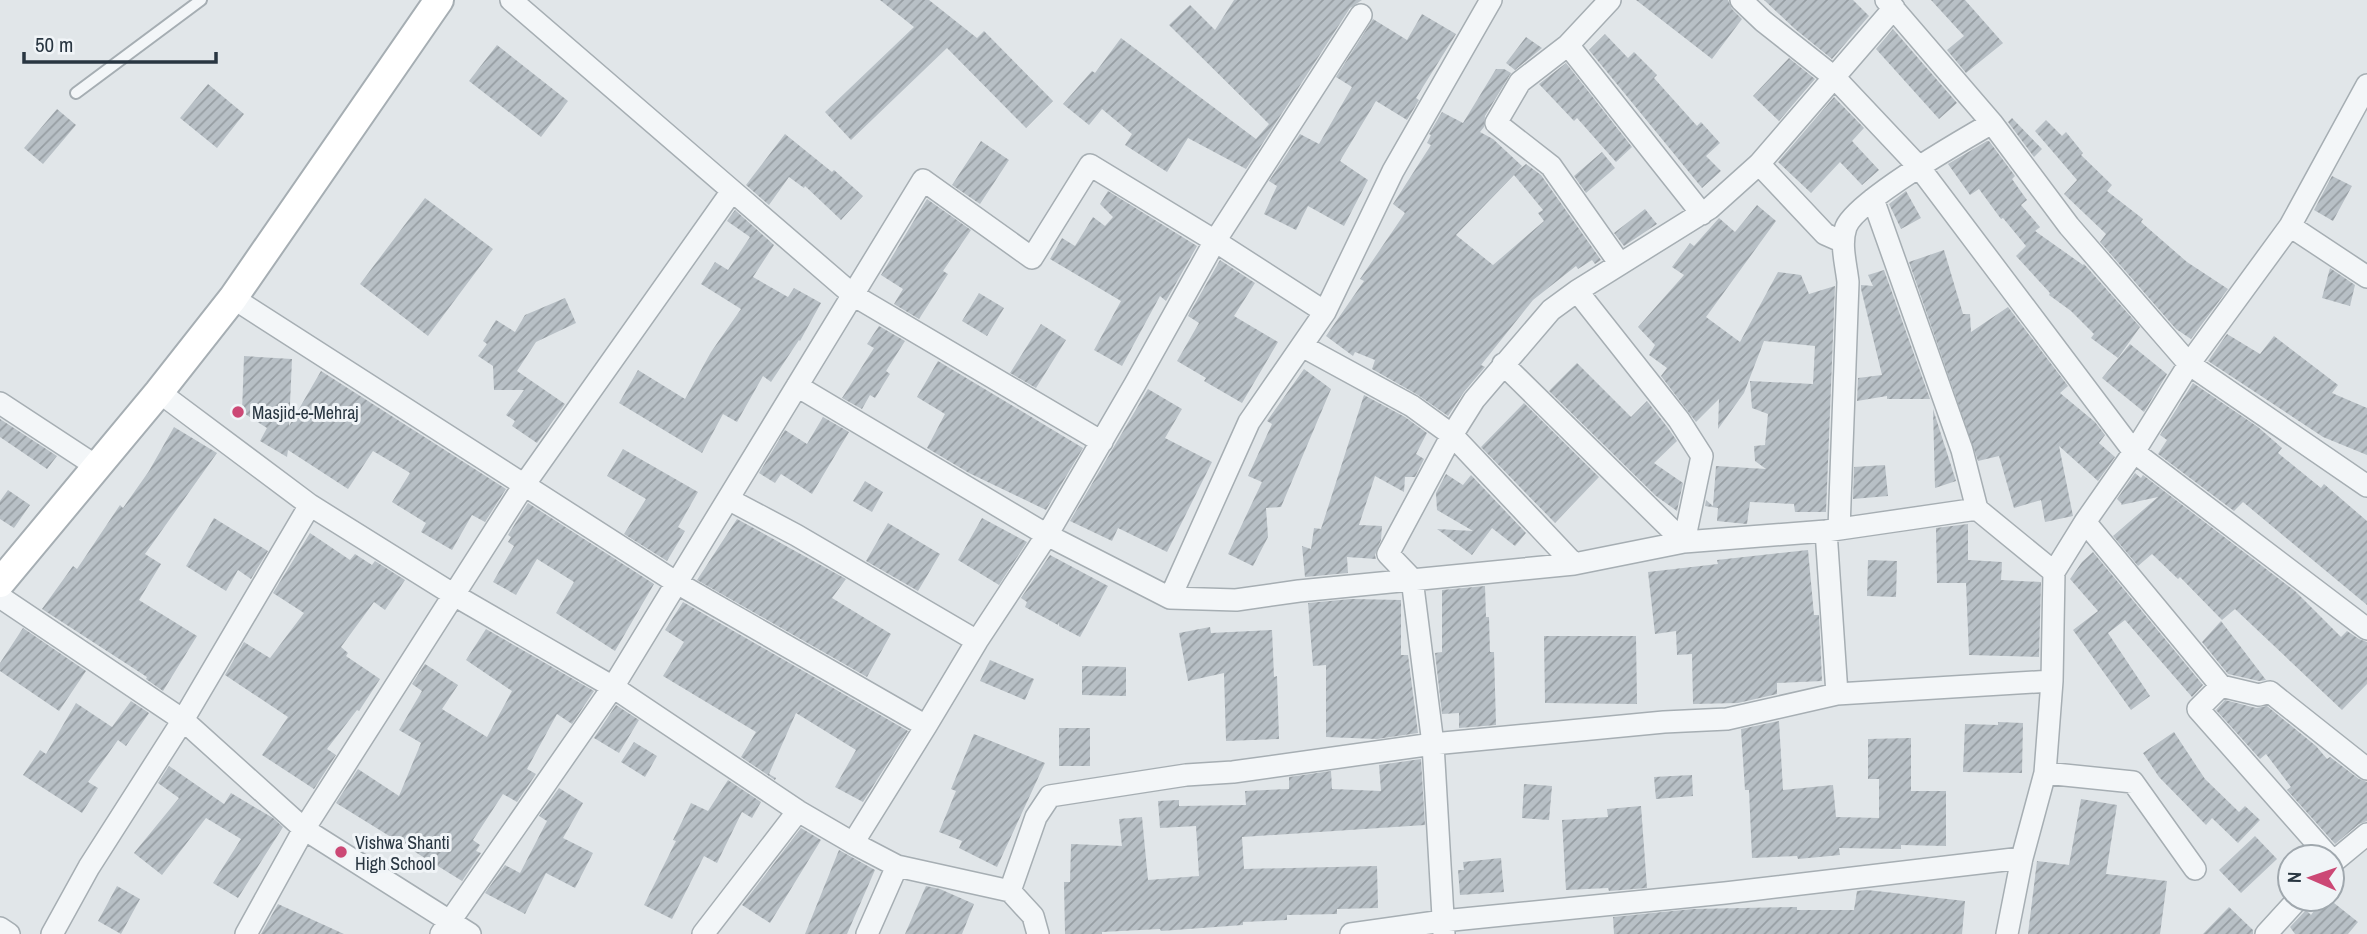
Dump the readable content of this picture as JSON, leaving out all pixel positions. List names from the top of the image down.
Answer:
{
  "places": ["Masjid-e-Mehraj", "Vishwa Shanti High School"],
  "scale_bar": "50 m",
  "north": "left"
}
